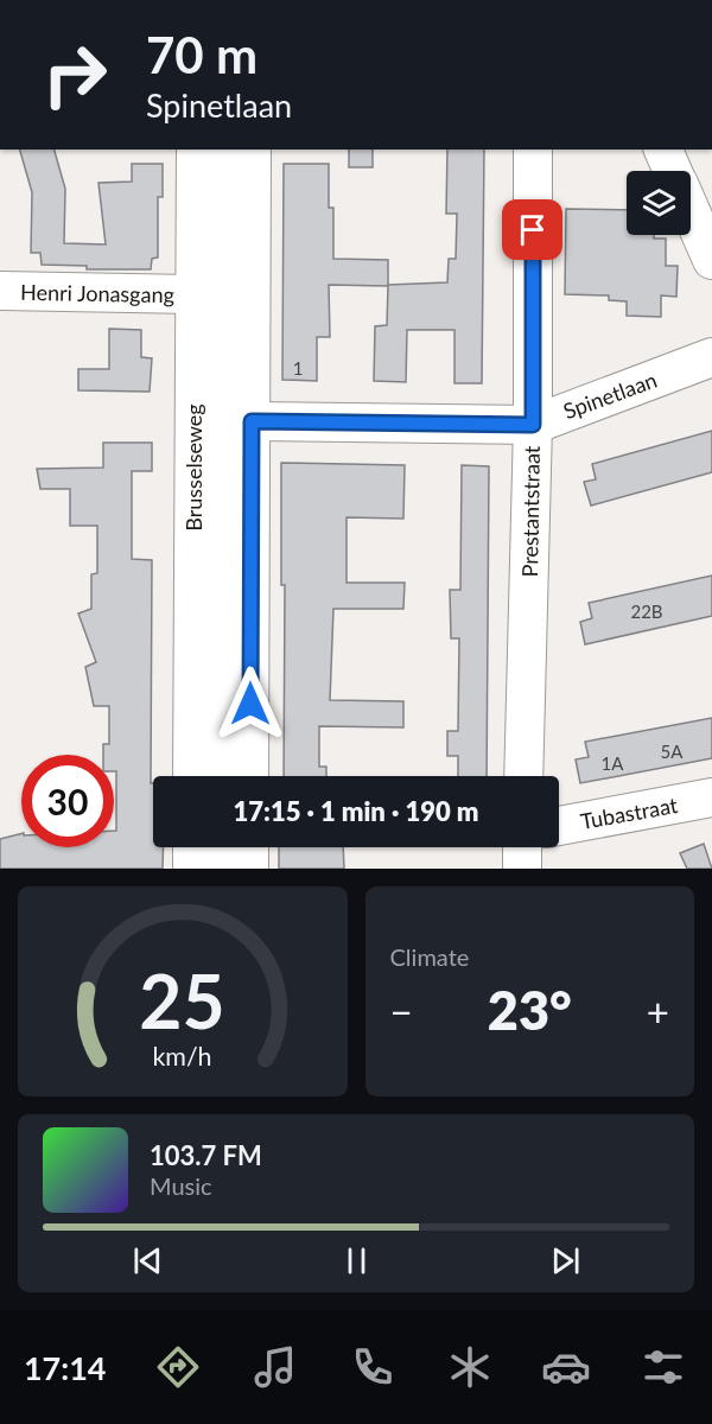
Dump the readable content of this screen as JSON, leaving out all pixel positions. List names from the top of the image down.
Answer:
{
  "streets": {
    "street": [
      "Henri Jonasgang",
      "Spinetlaan",
      "Brusselseweg",
      "Prestantstraat",
      "Tubastraat"
    ]
  },
  "crossings": [
    ["Henri Jonasgang", "Brusselseweg"],
    ["Spinetlaan", "Prestantstraat"]
  ],
  "house_numbers": [
    "1",
    "22B",
    "5A",
    "1A"
  ],
  "page": {
    "turn": ["70 m", "Spinetlaan"],
    "limit": "30",
    "trip": "17:15 · 1 min · 190 m",
    "tile": "Climate",
    "heat": ["−", "23°", "+"],
    "song": ["103.7 FM", "Music"],
    "tabs": "17:14",
    "gauge": ["25", "km/h"]
  }
}
